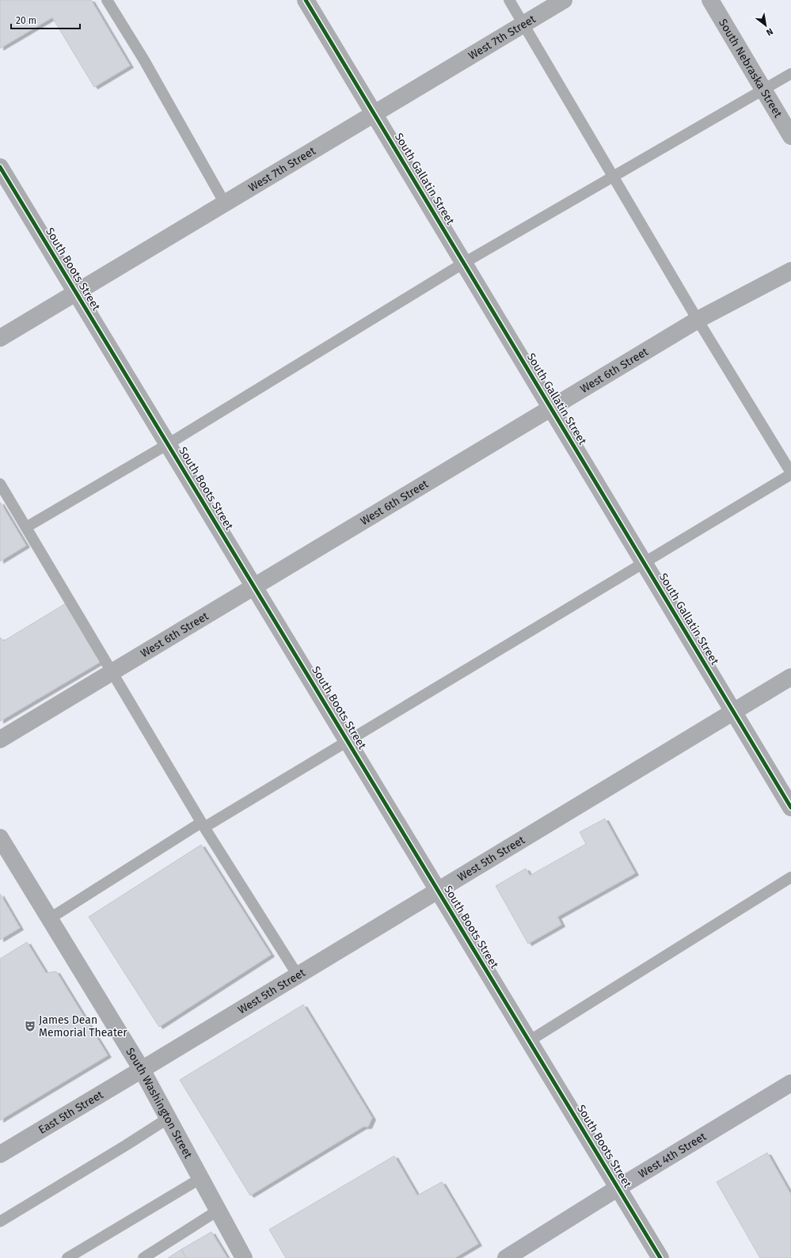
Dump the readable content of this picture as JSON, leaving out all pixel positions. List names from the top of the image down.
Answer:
{
  "streets": {
    "highway": ["West 4th Street"],
    "main road": ["South Washington Street"],
    "street": [
      "West 7th Street",
      "South Nebraska Street",
      "South Gallatin Street",
      "South Boots Street",
      "West 6th Street",
      "West 5th Street",
      "East 5th Street"
    ]
  },
  "crossings": [
    ["West 7th Street", "South Gallatin Street"],
    ["West 7th Street", "South Boots Street"],
    ["South Gallatin Street", "West 6th Street"],
    ["South Gallatin Street", "West 5th Street"],
    ["South Boots Street", "West 6th Street"],
    ["South Boots Street", "West 5th Street"],
    ["South Boots Street", "West 4th Street"],
    ["West 5th Street", "South Washington Street"],
    ["West 5th Street", "East 5th Street"],
    ["South Washington Street", "East 5th Street"]
  ],
  "places": {
    "theatre": ["James Dean Memorial Theater"]
  },
  "scale_bar": "20 m",
  "north": "bottom right"
}
